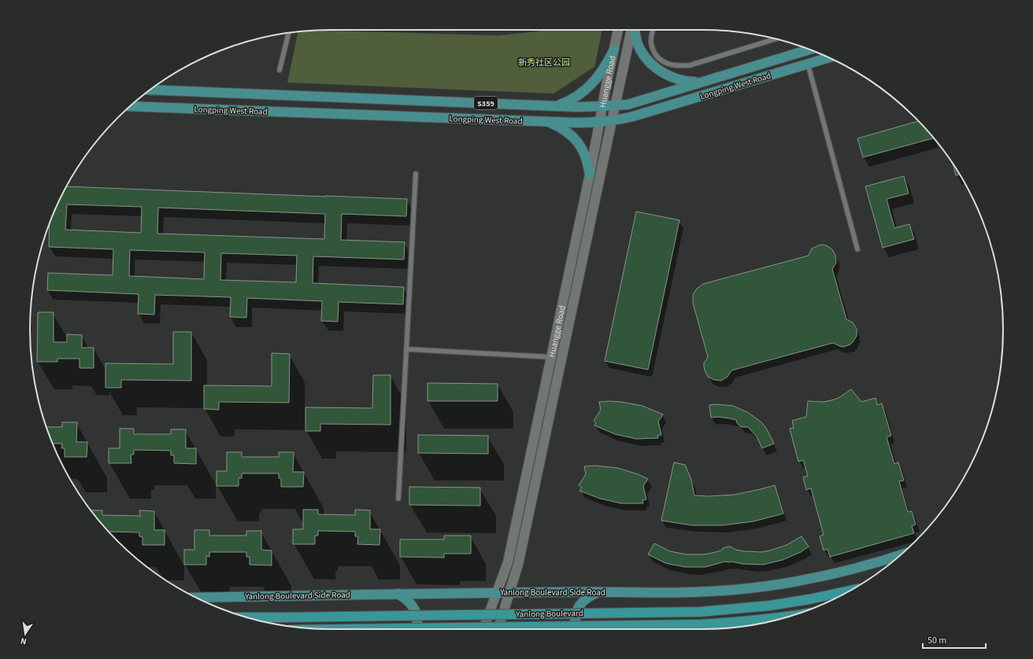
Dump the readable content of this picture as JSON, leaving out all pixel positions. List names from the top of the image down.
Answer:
{
  "streets": {
    "highway": ["Yanlong Boulevard"],
    "main road": [
      "Huangge Road",
      "Longping West Road",
      "S359",
      "Yanlong Boulevard Side Road"
    ]
  },
  "crossings": [
    ["Huangge Road", "Longping West Road"],
    ["Huangge Road", "Yanlong Boulevard Side Road"]
  ],
  "parks": ["新秀社区公园"],
  "scale_bar": "50 m",
  "north": "bottom"
}
